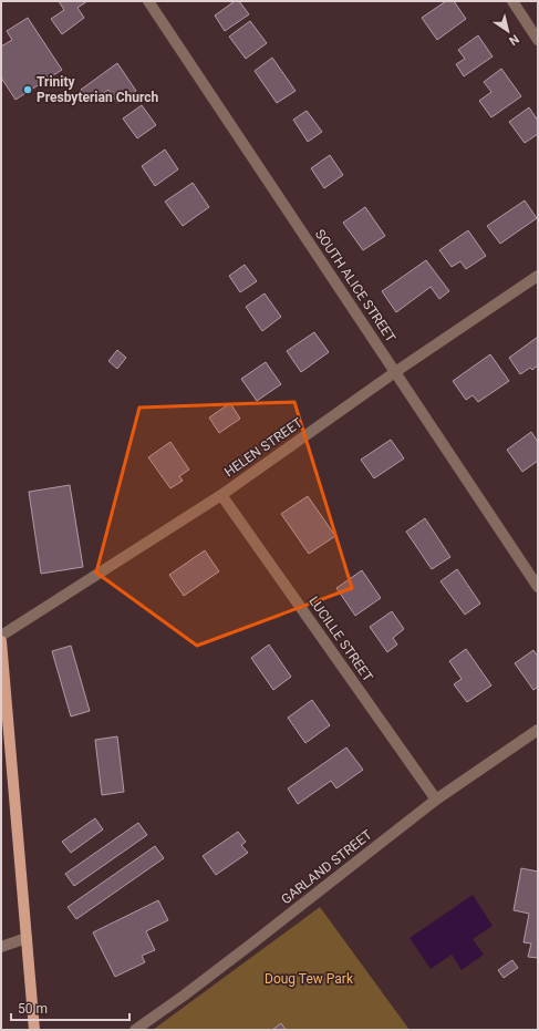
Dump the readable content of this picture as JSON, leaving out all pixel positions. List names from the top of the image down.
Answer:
{
  "streets": {
    "street": [
      "SOUTH ALICE STREET",
      "HELEN STREET",
      "LUCILLE STREET",
      "GARLAND STREET"
    ]
  },
  "crossings": [
    ["SOUTH ALICE STREET", "HELEN STREET"],
    ["HELEN STREET", "LUCILLE STREET"],
    ["LUCILLE STREET", "GARLAND STREET"]
  ],
  "parks": ["Doug Tew Park"],
  "places": ["Trinity Presbyterian Church"],
  "scale_bar": "50 m",
  "north": "bottom right"
}
